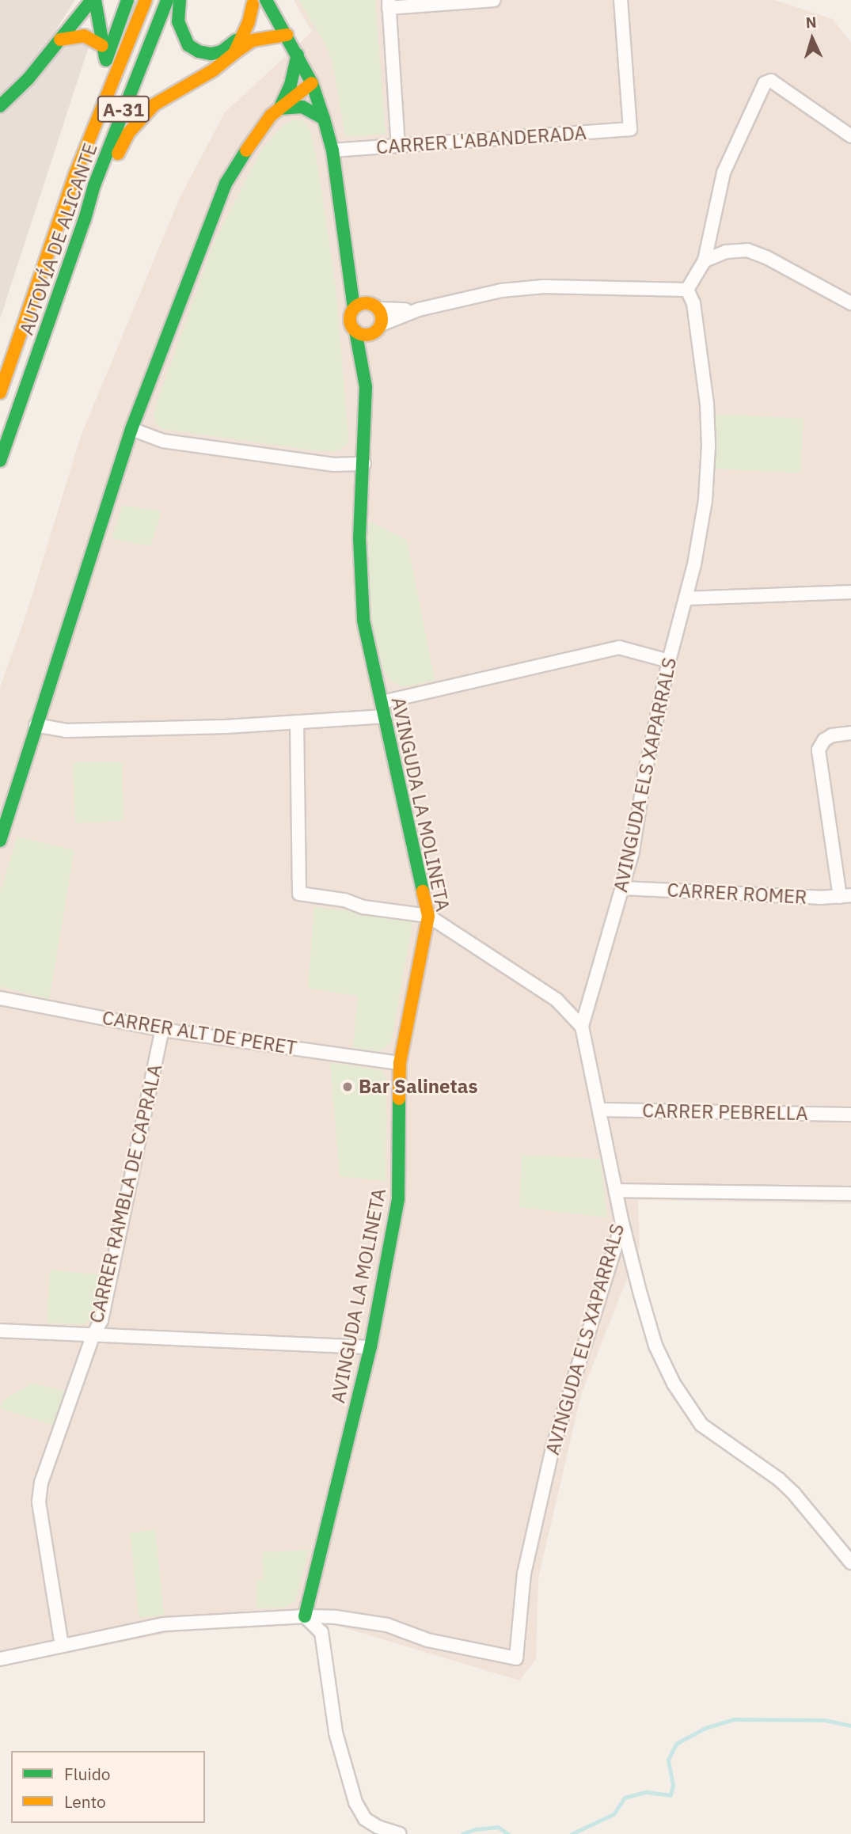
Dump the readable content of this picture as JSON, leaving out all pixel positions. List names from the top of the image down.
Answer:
{
  "streets": {
    "main road": ["A-31", "AUTOVÍA DE ALICANTE", "AVINGUDA LA MOLINETA"],
    "street": [
      "CARRER L'ABANDERADA",
      "AVINGUDA ELS XAPARRALS",
      "CARRER ROMER",
      "CARRER ALT DE PERET",
      "CARRER PEBRELLA",
      "CARRER RAMBLA DE CAPRALA"
    ]
  },
  "crossings": [
    ["AVINGUDA ELS XAPARRALS", "AVINGUDA LA MOLINETA"],
    ["AVINGUDA ELS XAPARRALS", "CARRER ROMER"],
    ["AVINGUDA ELS XAPARRALS", "CARRER PEBRELLA"],
    ["AVINGUDA LA MOLINETA", "CARRER ALT DE PERET"],
    ["CARRER ALT DE PERET", "CARRER RAMBLA DE CAPRALA"]
  ],
  "places": ["Bar Salinetas"],
  "legend": ["Fluido", "Lento"],
  "north": "top"
}
